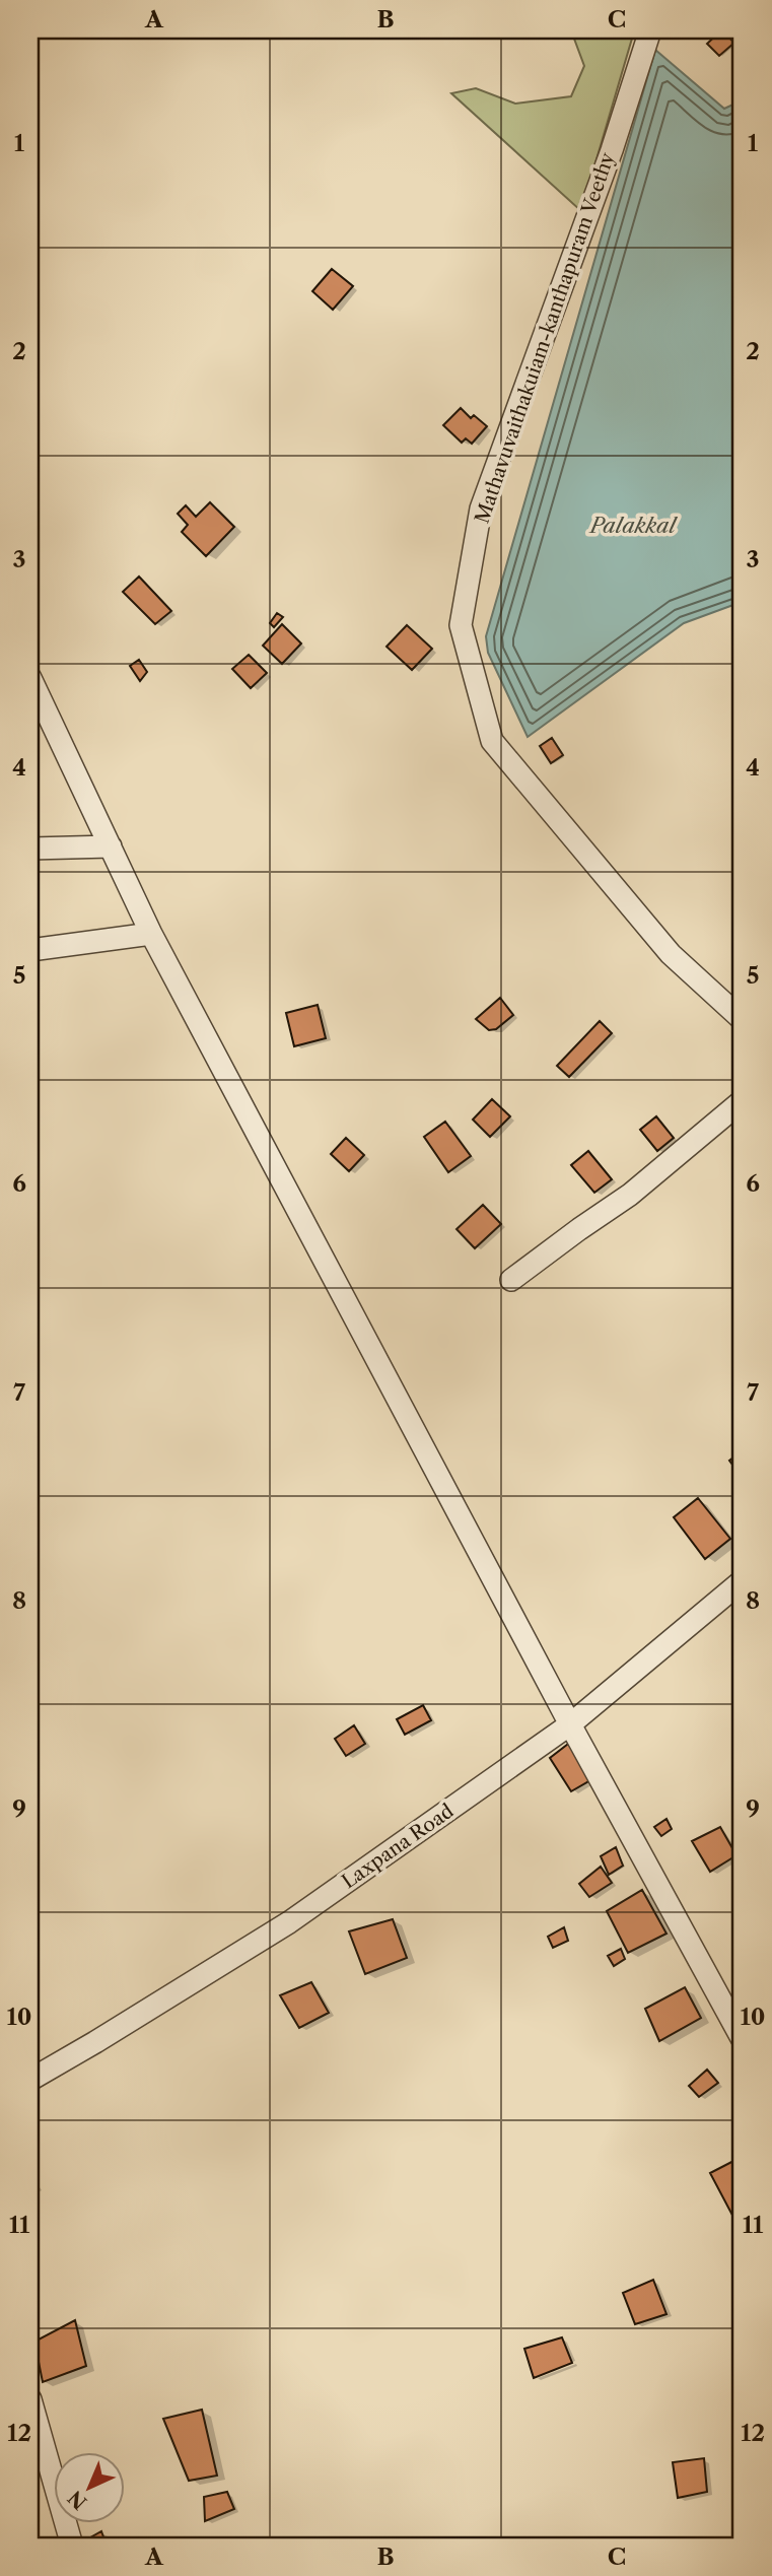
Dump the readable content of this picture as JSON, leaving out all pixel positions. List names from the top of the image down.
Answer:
{
  "streets": {
    "street": ["Mathavuvaithakuiam-kanthapuram Veethy", "Laxpana Road"]
  },
  "water": ["Palakkal"],
  "north": "bottom left",
  "grid": {
    "columns": ["A", "B", "C"],
    "rows": [
      "1",
      "2",
      "3",
      "4",
      "5",
      "6",
      "7",
      "8",
      "9",
      "10",
      "11",
      "12"
    ]
  }
}
